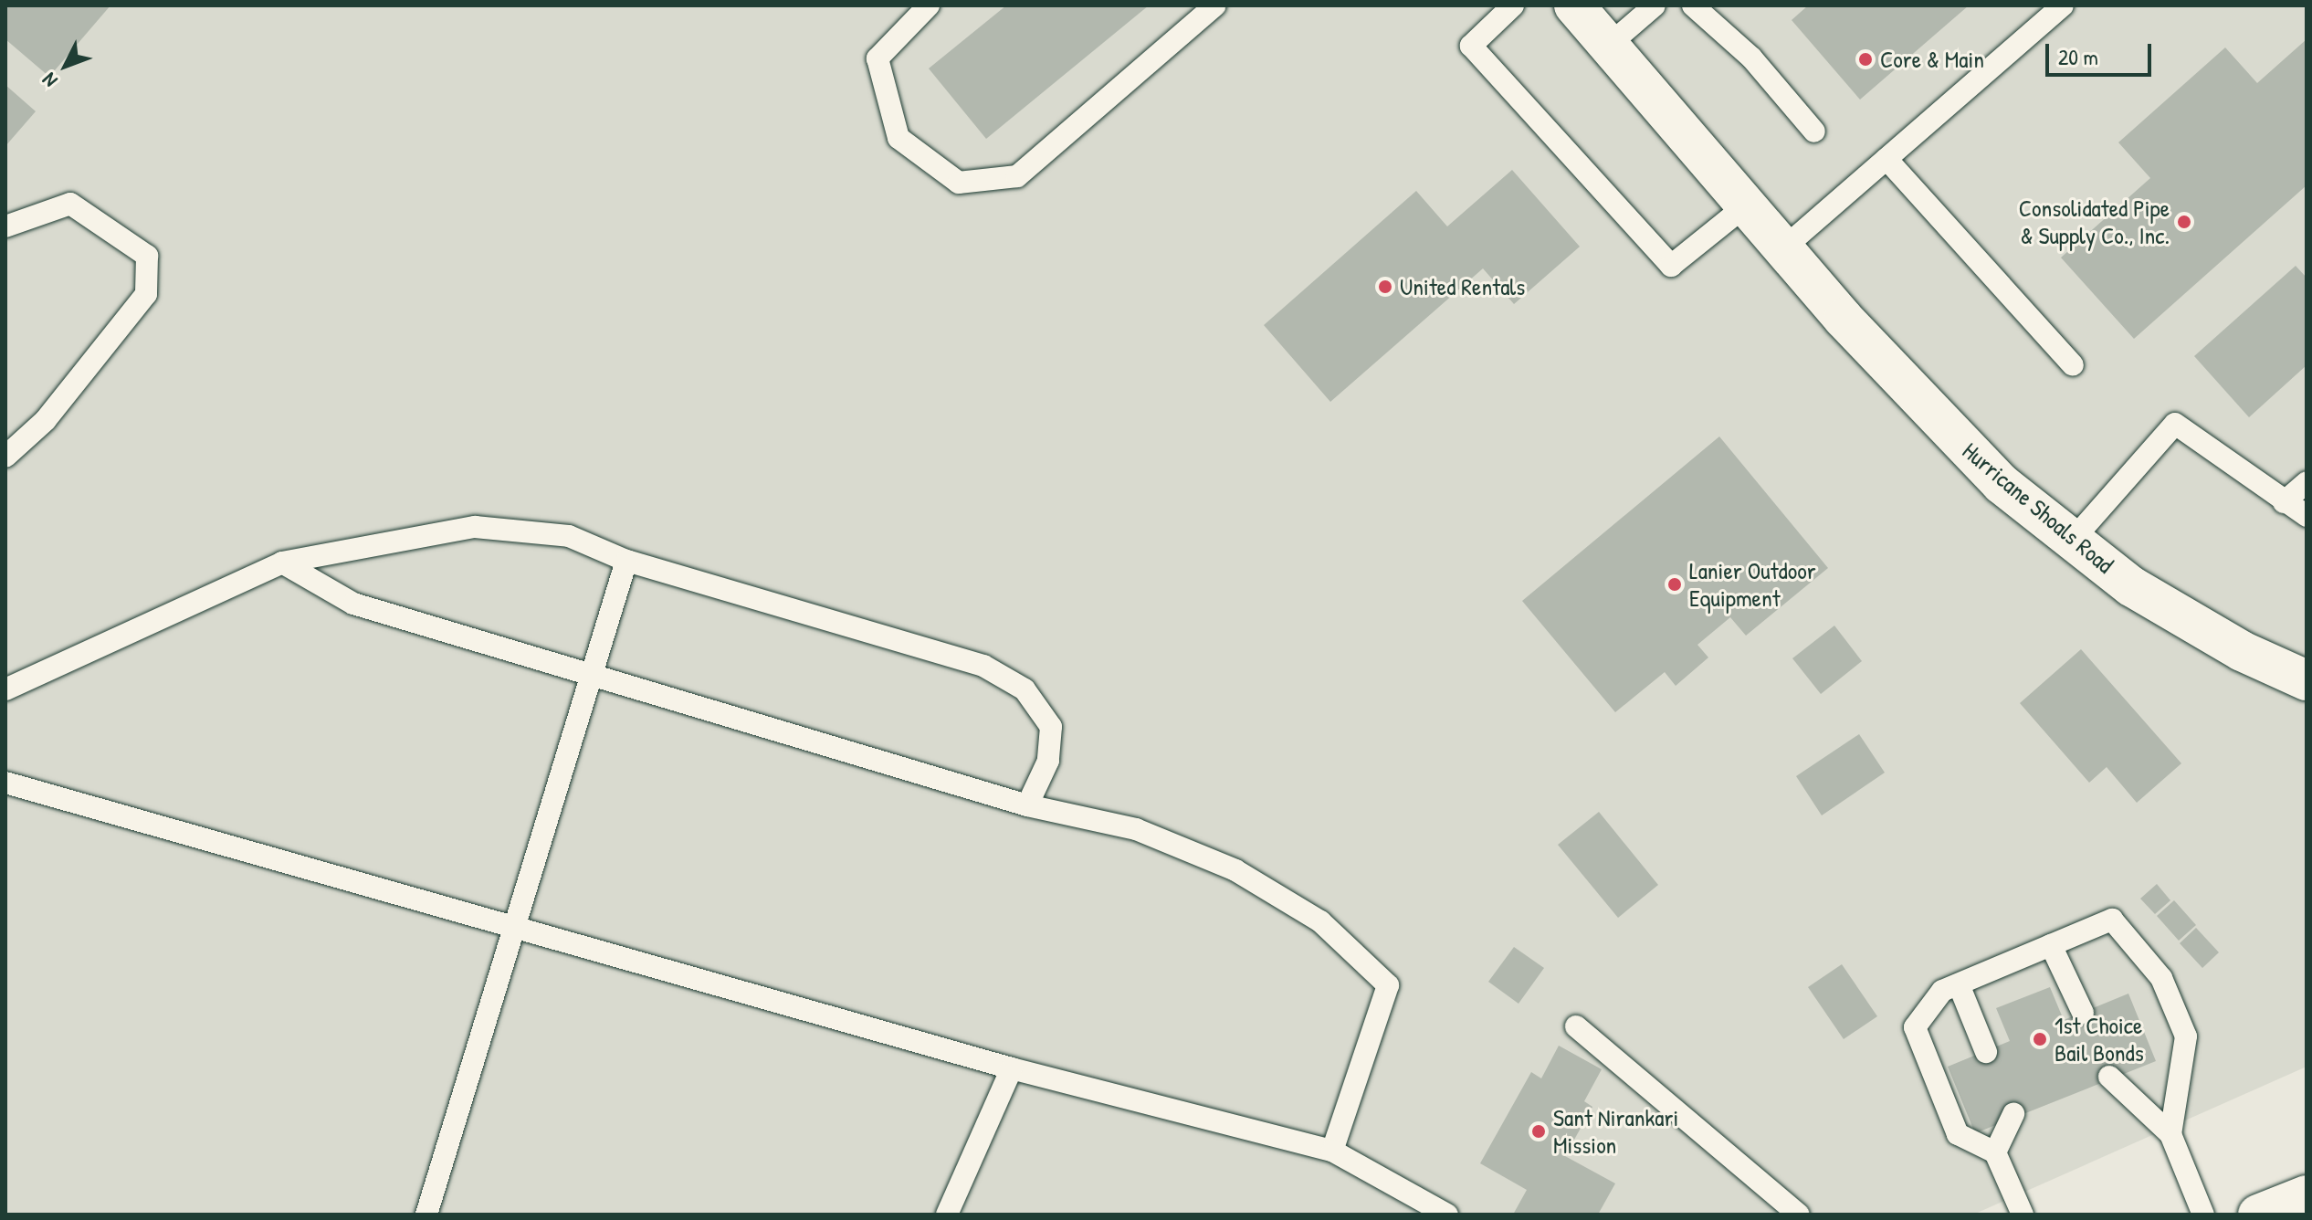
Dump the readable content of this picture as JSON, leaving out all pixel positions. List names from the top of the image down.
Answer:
{
  "streets": {
    "main road": ["Hurricane Shoals Road"]
  },
  "places": [
    "Core & Main",
    "Consolidated Pipe & Supply Co., Inc.",
    "United Rentals",
    "Lanier Outdoor Equipment",
    "1st Choice Bail Bonds",
    "Sant Nirankari Mission"
  ],
  "scale_bar": "20 m",
  "north": "bottom left"
}
